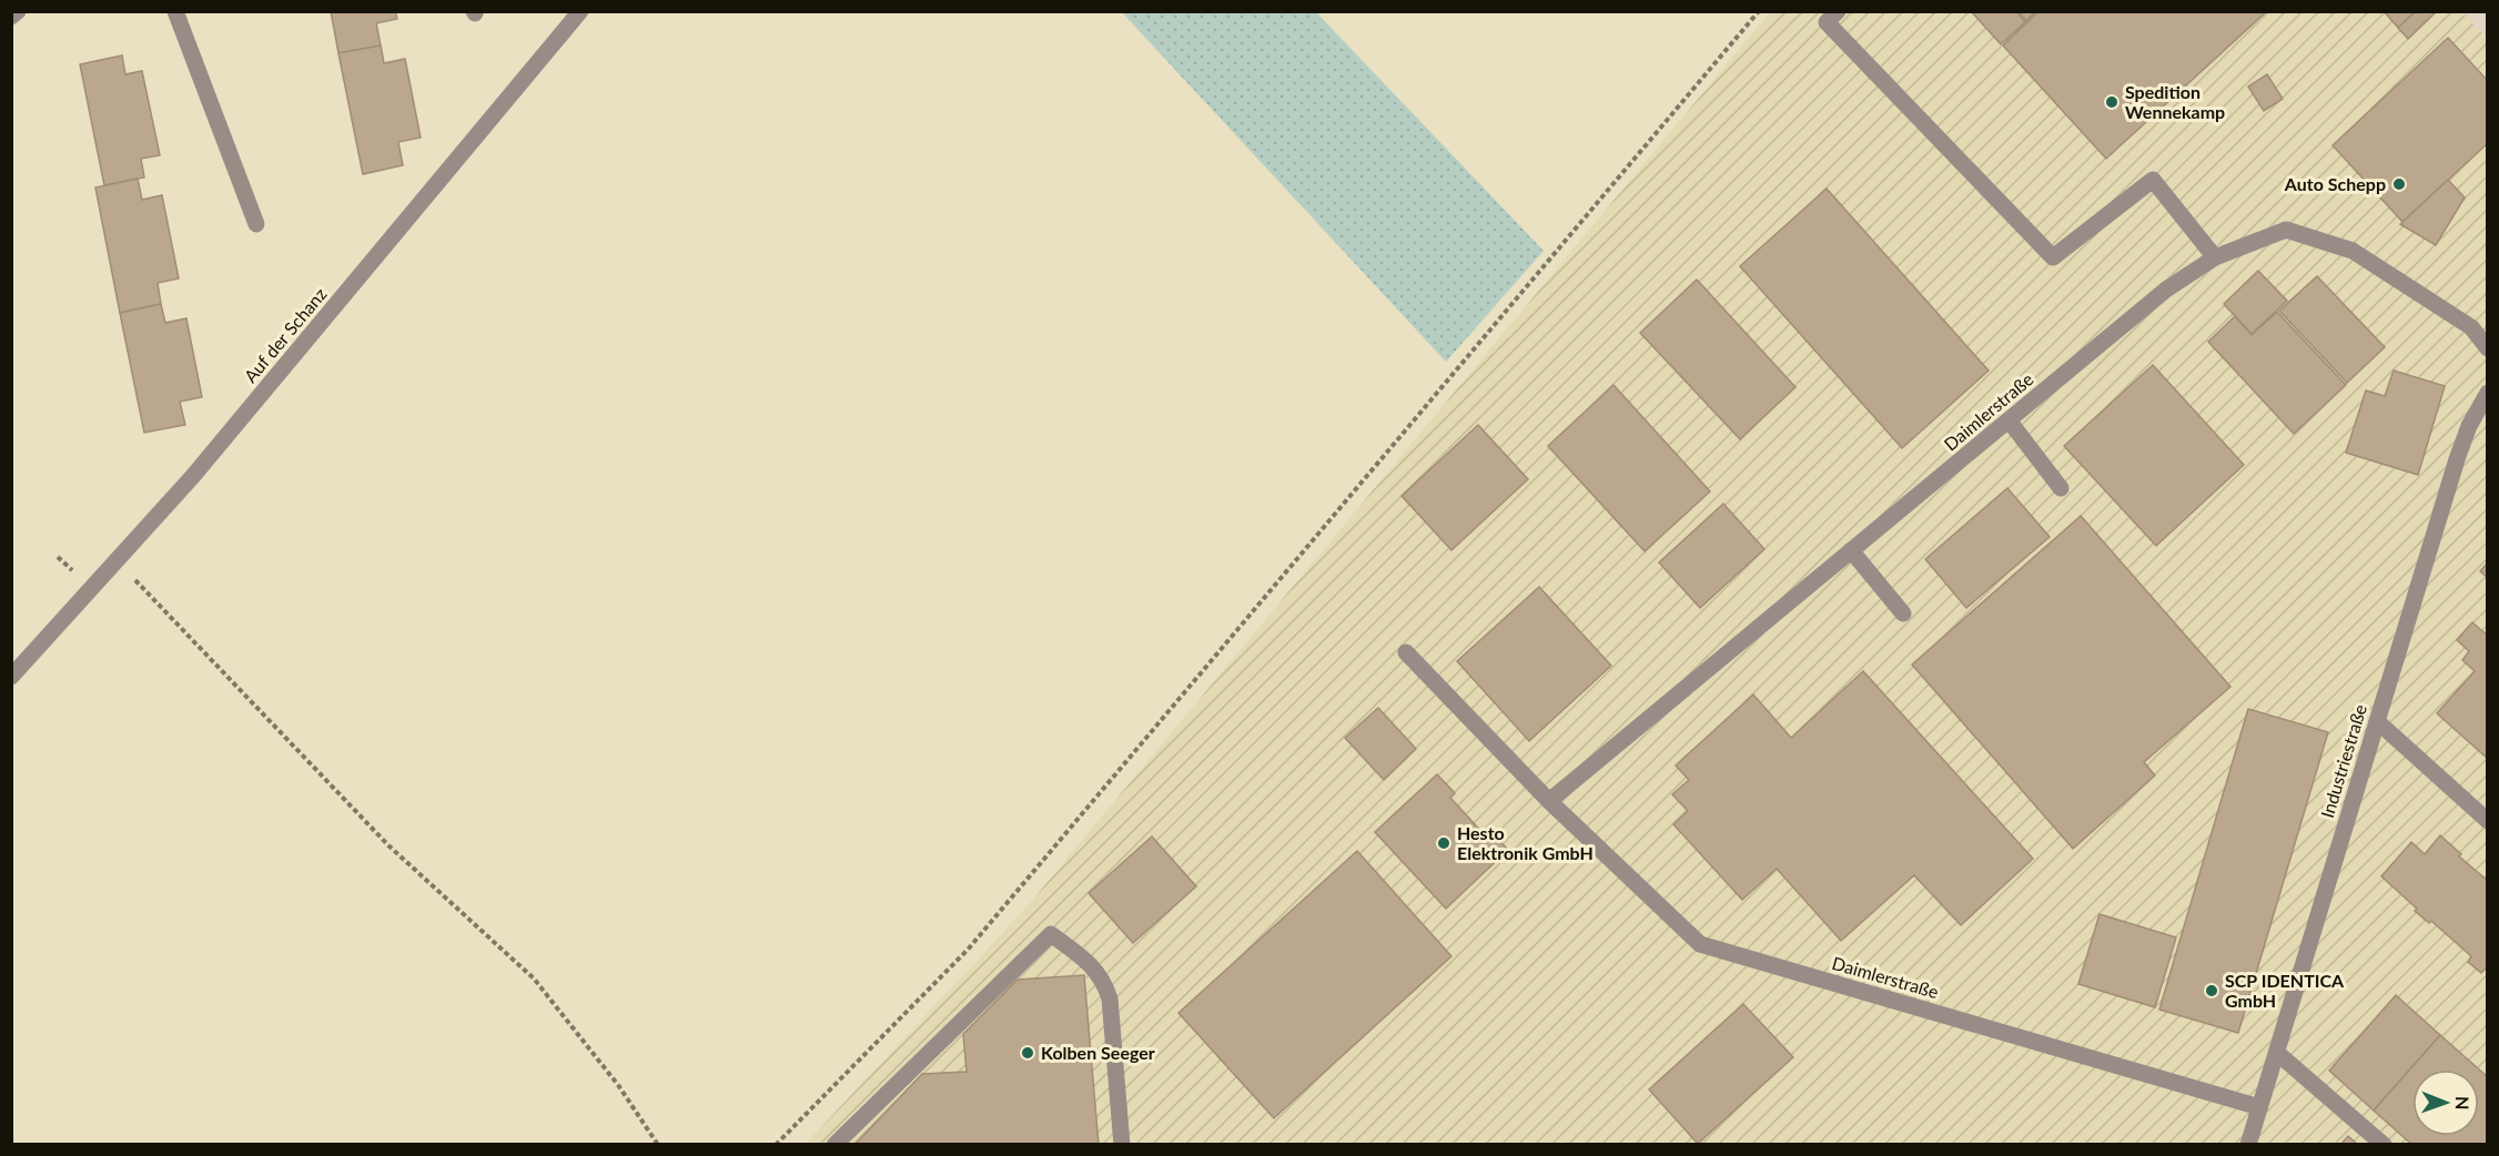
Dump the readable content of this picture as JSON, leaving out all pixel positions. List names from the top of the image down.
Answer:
{
  "streets": {
    "street": ["Auf der Schanz", "Daimlerstraße", "Industriestraße"]
  },
  "crossings": [
    ["Daimlerstraße", "Industriestraße"]
  ],
  "places": [
    "Spedition Wennekamp",
    "Auto Schepp",
    "Hesto Elektronik GmbH",
    "SCP IDENTICA GmbH",
    "Kolben Seeger"
  ],
  "north": "right"
}
